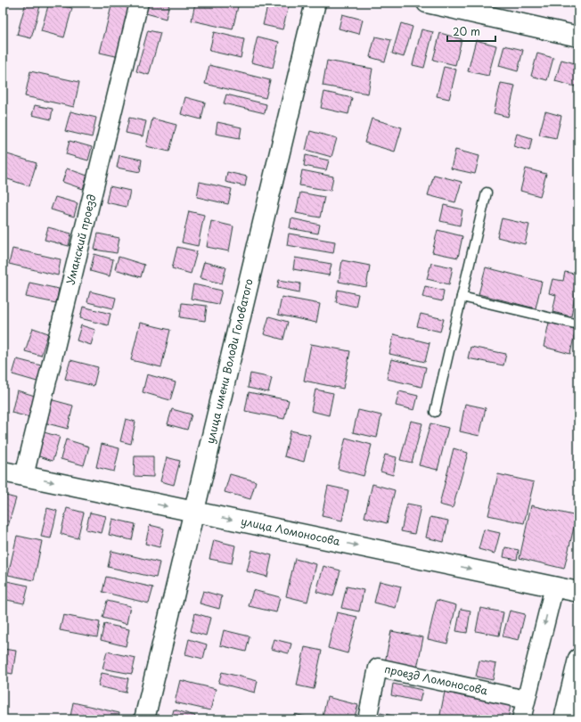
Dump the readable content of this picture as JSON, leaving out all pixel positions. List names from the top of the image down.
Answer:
{
  "streets": {
    "street": [
      "Уманский проезд",
      "улица имени Володи Головатого",
      "улица Ломоносова",
      "проезд Ломоносова"
    ]
  },
  "crossings": [
    ["Уманский проезд", "улица Ломоносова"],
    ["улица имени Володи Головатого", "улица Ломоносова"]
  ],
  "one_way": ["улица Ломоносова"],
  "scale_bar": "20 m"
}
